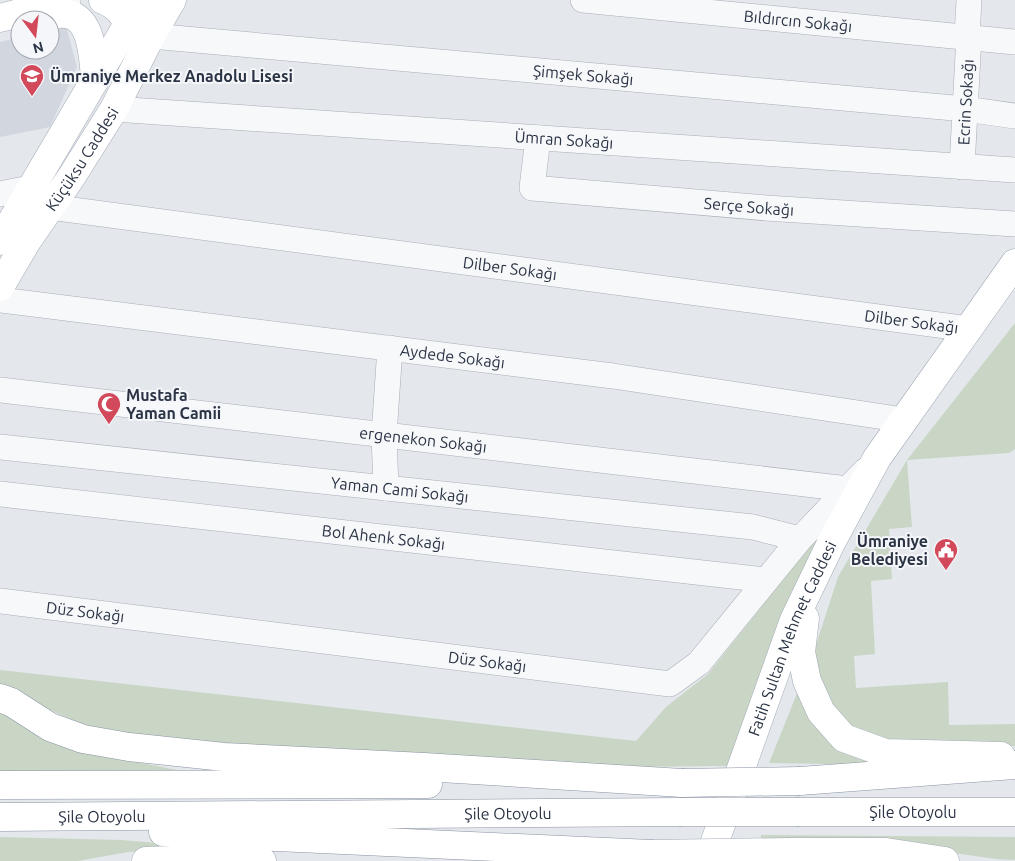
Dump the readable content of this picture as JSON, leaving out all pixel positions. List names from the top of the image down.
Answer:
{
  "streets": {
    "main road": ["Küçüksu Caddesi", "Fatih Sultan Mehmet Caddesi", "Şile Otoyolu"],
    "street": [
      "Bıldırcın Sokağı",
      "Şimşek Sokağı",
      "Ecrin Sokağı",
      "Ümran Sokağı",
      "Serçe Sokağı",
      "Dilber Sokağı",
      "Aydede Sokağı",
      "ergenekon Sokağı",
      "Yaman Cami Sokağı",
      "Bol Ahenk Sokağı",
      "Düz Sokağı"
    ]
  },
  "crossings": [
    ["Bıldırcın Sokağı", "Ecrin Sokağı"],
    ["Şimşek Sokağı", "Ecrin Sokağı"],
    ["Şimşek Sokağı", "Küçüksu Caddesi"],
    ["Ecrin Sokağı", "Ümran Sokağı"],
    ["Ümran Sokağı", "Küçüksu Caddesi"],
    ["Ümran Sokağı", "Serçe Sokağı"],
    ["Küçüksu Caddesi", "Dilber Sokağı"],
    ["Dilber Sokağı", "Fatih Sultan Mehmet Caddesi"],
    ["Aydede Sokağı", "Fatih Sultan Mehmet Caddesi"],
    ["ergenekon Sokağı", "Düz Sokağı"],
    ["Yaman Cami Sokağı", "Düz Sokağı"],
    ["Bol Ahenk Sokağı", "Düz Sokağı"],
    ["Düz Sokağı", "Fatih Sultan Mehmet Caddesi"]
  ],
  "places": {
    "school or university": ["Ümraniye Merkez Anadolu Lisesi"],
    "mosque": ["Mustafa Yaman Camii"],
    "public building": ["Ümraniye Belediyesi"]
  },
  "north": "bottom"
}
